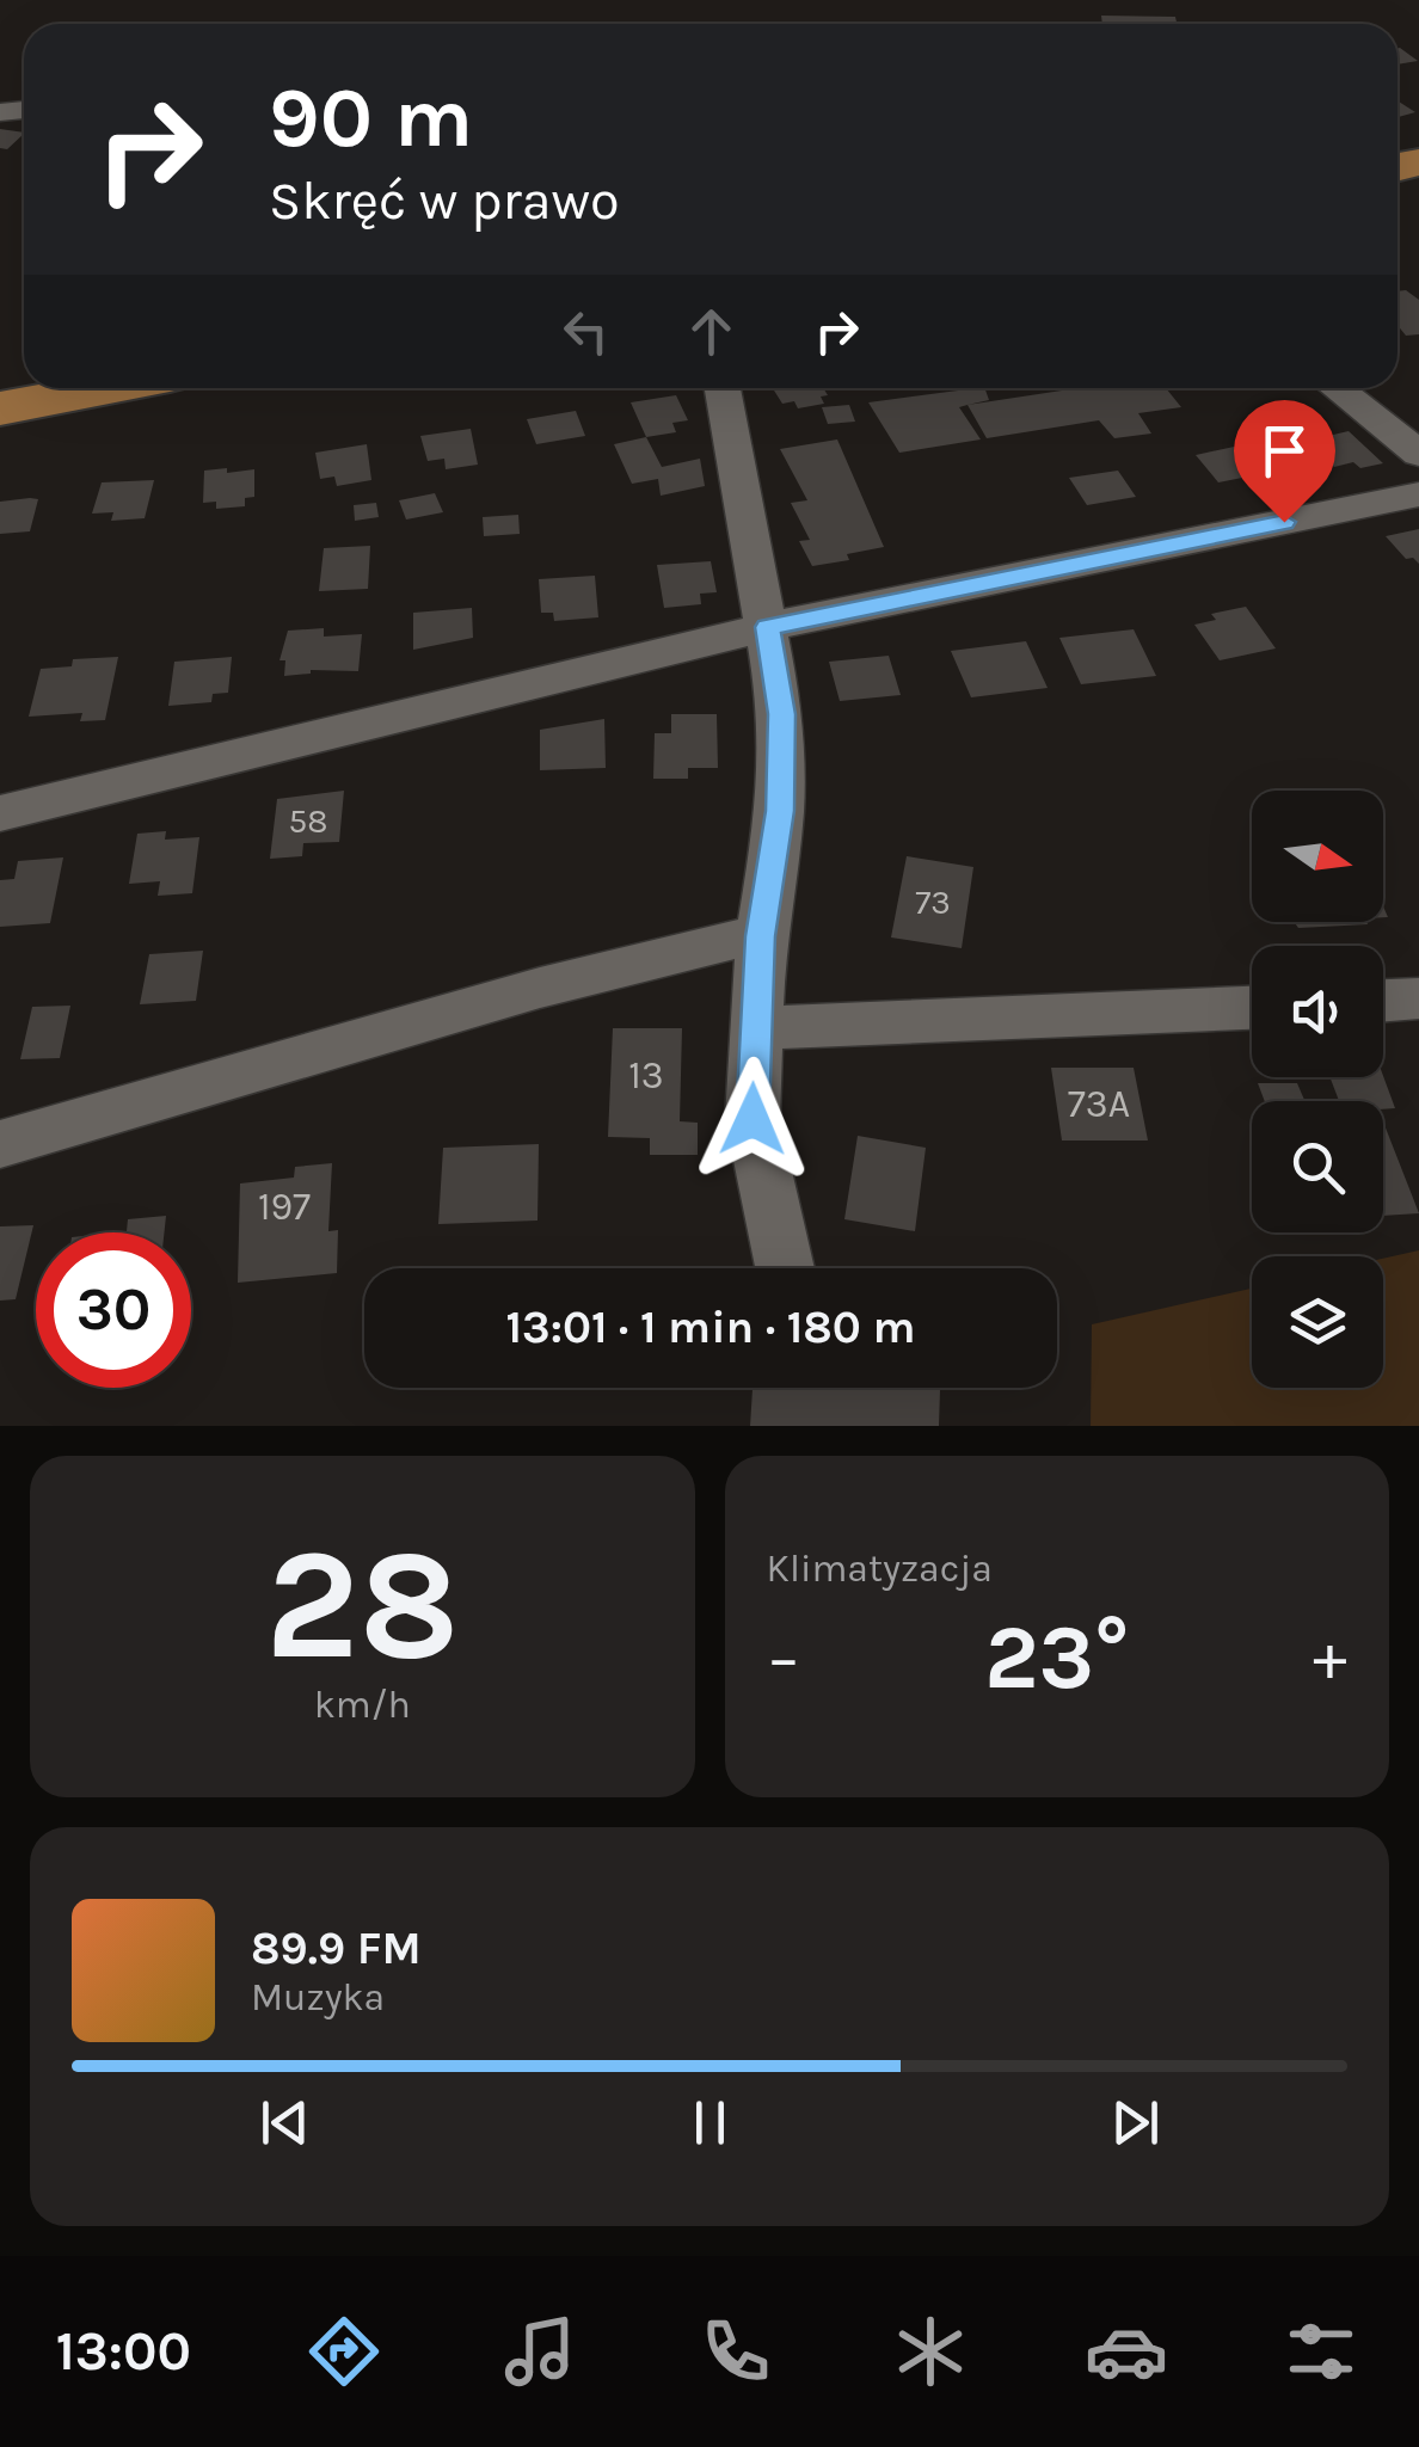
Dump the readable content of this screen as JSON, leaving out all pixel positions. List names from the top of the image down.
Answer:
{
  "house_numbers": [
    "58",
    "73",
    "13",
    "73A",
    "197"
  ],
  "north": "right",
  "page": {
    "turn": ["90 m", "Skręć w prawo"],
    "limit": "30",
    "trip": "13:01 · 1 min · 180 m",
    "tile": [
      ["28", "km/h"],
      "Klimatyzacja"
    ],
    "heat": ["−", "23°", "+"],
    "song": ["89.9 FM", "Muzyka"],
    "tabs": "13:00"
  }
}
